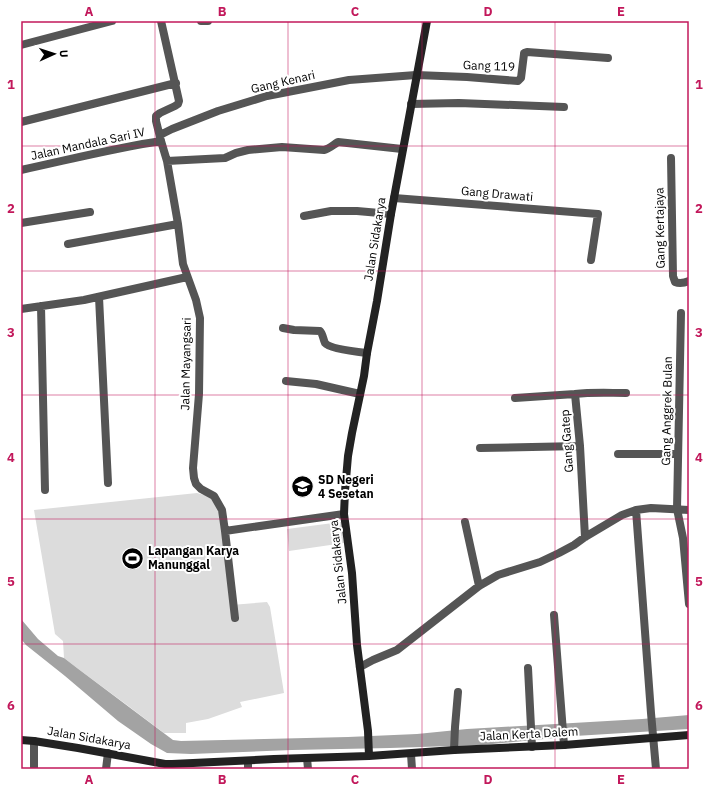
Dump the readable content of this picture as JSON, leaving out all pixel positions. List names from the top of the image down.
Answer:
{
  "streets": {
    "street": [
      "Gang 119",
      "Gang Kenari",
      "Jalan Mandala Sari IV",
      "Gang Drawati",
      "Gang Kertajaya",
      "Jalan Sidakarya",
      "Jalan Mayangsari",
      "Gang Anggrek Bulan",
      "Gang Gatep",
      "Jalan Kerta Dalem"
    ]
  },
  "crossings": [
    ["Gang 119", "Gang Kenari"],
    ["Gang 119", "Jalan Sidakarya"],
    ["Gang Kenari", "Jalan Mandala Sari IV"],
    ["Gang Kenari", "Jalan Sidakarya"],
    ["Gang Kenari", "Jalan Mayangsari"],
    ["Jalan Mandala Sari IV", "Jalan Mayangsari"],
    ["Gang Drawati", "Jalan Sidakarya"],
    ["Jalan Sidakarya", "Jalan Kerta Dalem"]
  ],
  "places": {
    "school or university": ["SD Negeri 4 Sesetan"],
    "sports": ["Lapangan Karya Manunggal"]
  },
  "north": "right",
  "grid": {
    "columns": [
      "A",
      "B",
      "C",
      "D",
      "E"
    ],
    "rows": [
      "1",
      "2",
      "3",
      "4",
      "5",
      "6"
    ]
  }
}
